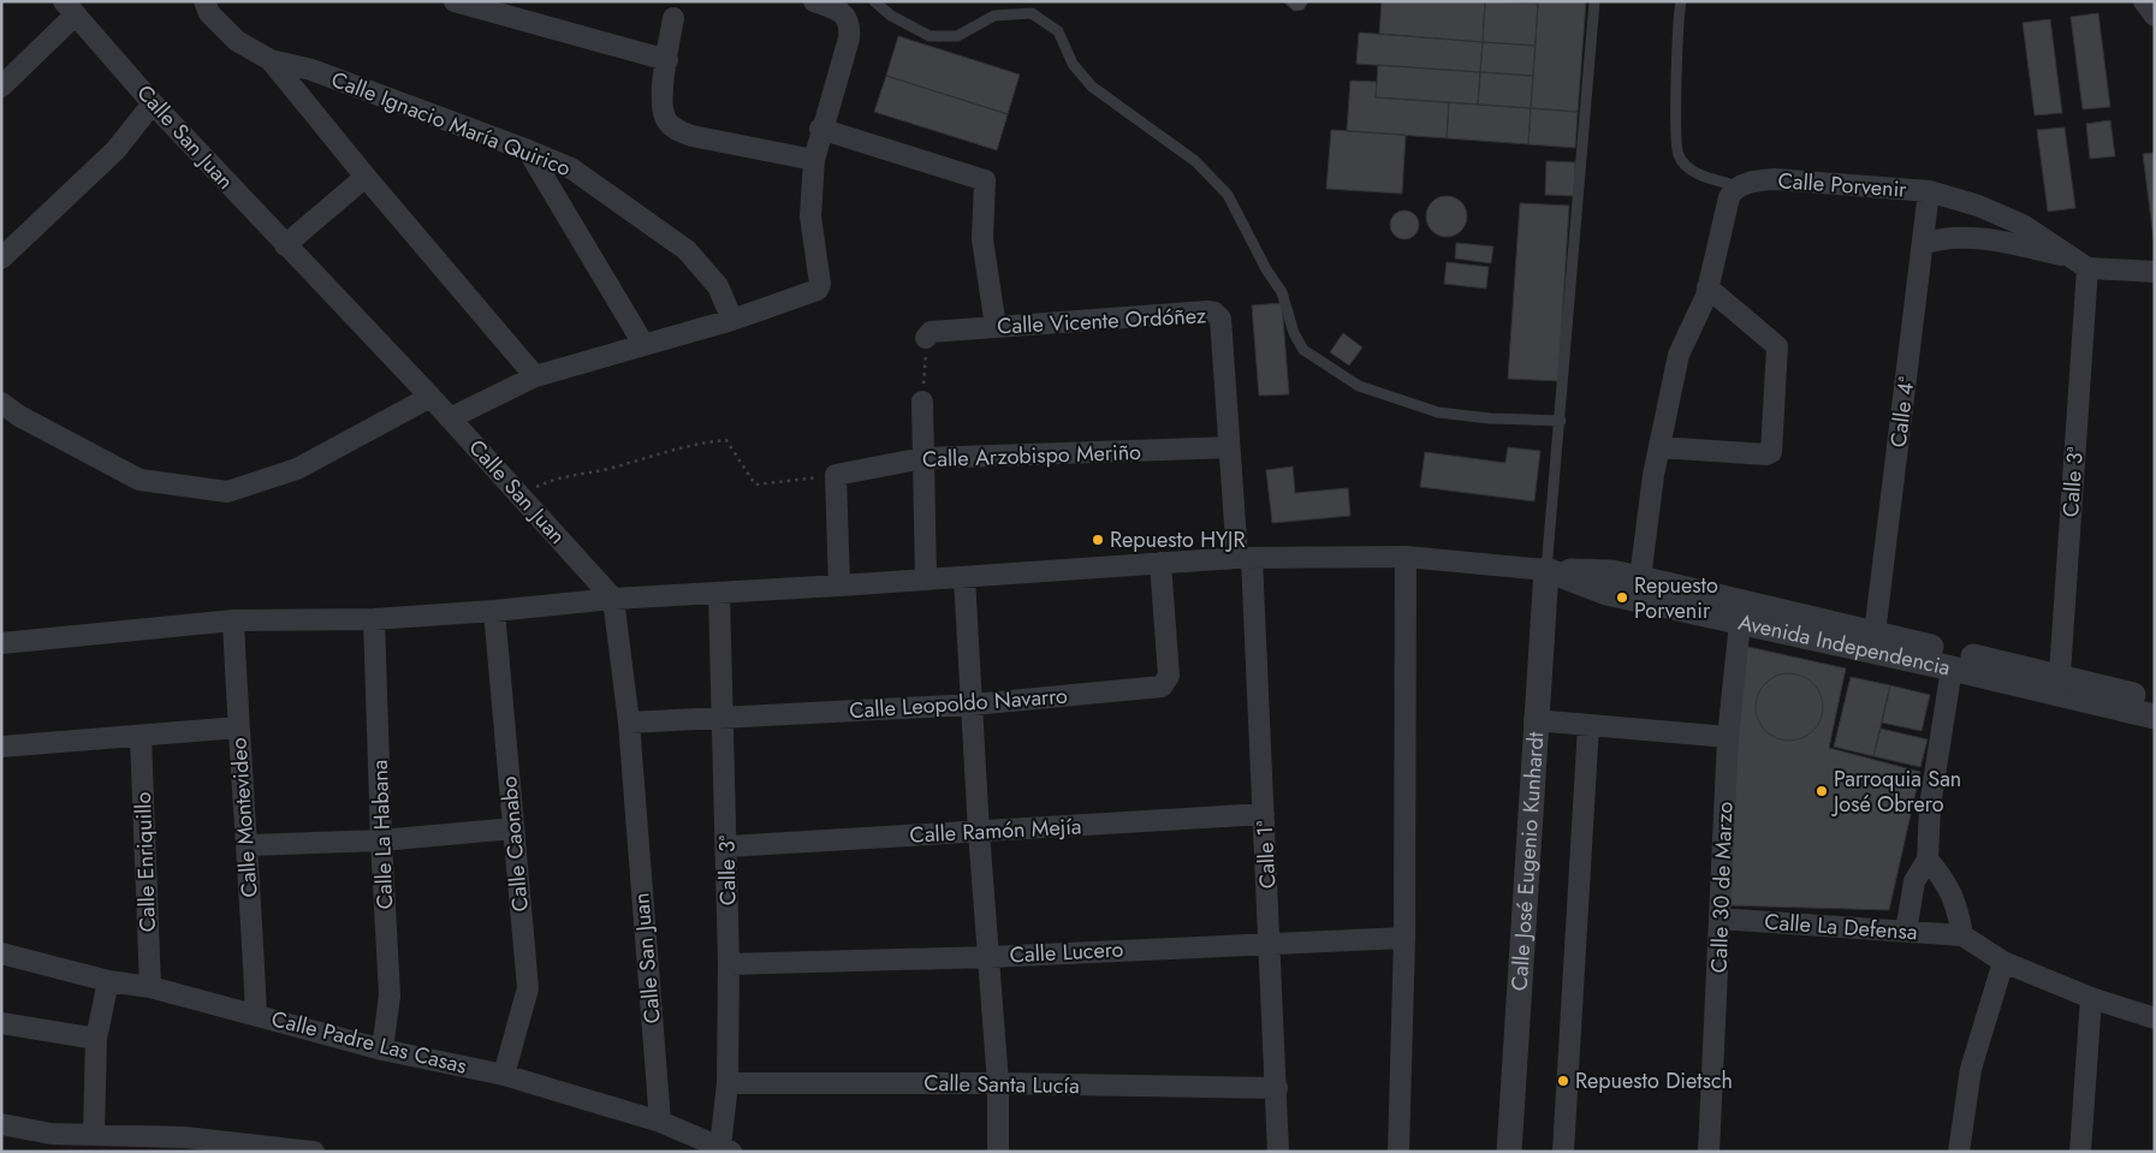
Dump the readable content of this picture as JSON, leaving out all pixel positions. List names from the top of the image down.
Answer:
{
  "streets": {
    "street": [
      "Calle Ignacio María Quirico",
      "Calle San Juan",
      "Calle Porvenir",
      "Calle Vicente Ordóñez",
      "Calle 4ª",
      "Calle Arzobispo Meriño",
      "Calle 3ª",
      "Avenida Independencia",
      "Calle Leopoldo Navarro",
      "Calle Montevideo",
      "Calle Ramón Mejía",
      "Calle La Habana",
      "Calle Caonabo",
      "Calle 1ª",
      "Calle José Eugenio Kunhardt",
      "Calle Enriquillo",
      "Calle 30 de Marzo",
      "Calle La Defensa",
      "Calle Lucero",
      "Calle Padre Las Casas",
      "Calle Santa Lucía"
    ]
  },
  "crossings": [
    ["Calle San Juan", "Calle Leopoldo Navarro"],
    ["Calle San Juan", "Calle Padre Las Casas"],
    ["Calle Porvenir", "Calle 4ª"],
    ["Calle Porvenir", "Calle 3ª"],
    ["Calle Vicente Ordóñez", "Calle Arzobispo Meriño"],
    ["Calle Vicente Ordóñez", "Calle 1ª"],
    ["Calle 4ª", "Avenida Independencia"],
    ["Calle 3ª", "Avenida Independencia"],
    ["Calle 3ª", "Calle Leopoldo Navarro"],
    ["Calle 3ª", "Calle Ramón Mejía"],
    ["Calle 3ª", "Calle Lucero"],
    ["Calle 3ª", "Calle Padre Las Casas"],
    ["Calle 3ª", "Calle Santa Lucía"],
    ["Avenida Independencia", "Calle José Eugenio Kunhardt"],
    ["Avenida Independencia", "Calle 30 de Marzo"],
    ["Calle Montevideo", "Calle Padre Las Casas"],
    ["Calle Ramón Mejía", "Calle 1ª"],
    ["Calle La Habana", "Calle Padre Las Casas"],
    ["Calle Caonabo", "Calle Padre Las Casas"],
    ["Calle 1ª", "Calle Lucero"],
    ["Calle 1ª", "Calle Santa Lucía"],
    ["Calle Enriquillo", "Calle Padre Las Casas"],
    ["Calle 30 de Marzo", "Calle La Defensa"]
  ],
  "places": [
    "Repuesto HYJR",
    "Repuesto Porvenir",
    "Parroquia San José Obrero",
    "Repuesto Dietsch"
  ]
}
